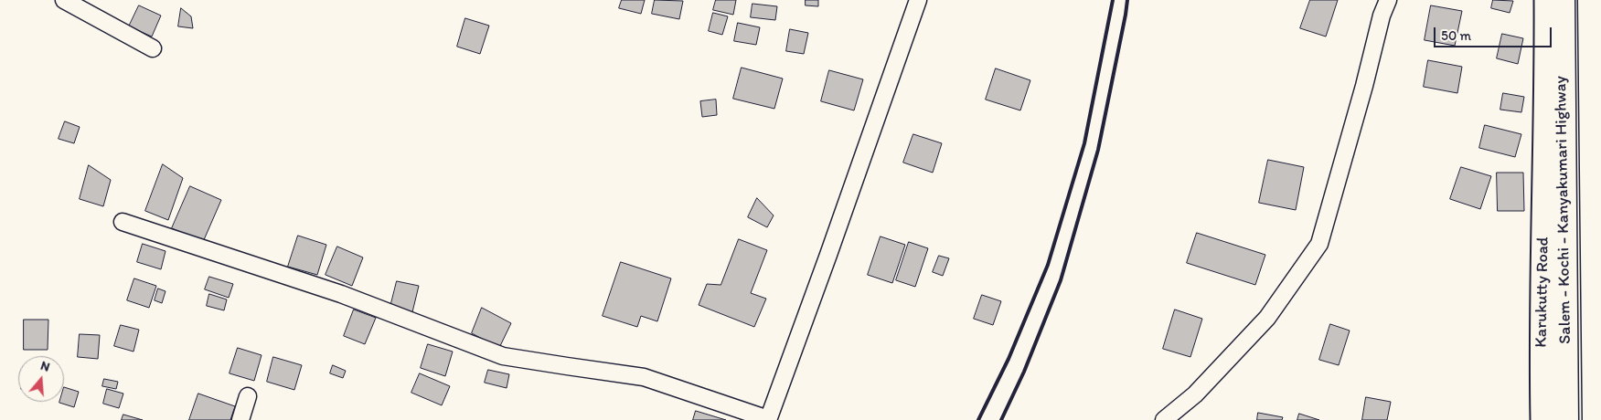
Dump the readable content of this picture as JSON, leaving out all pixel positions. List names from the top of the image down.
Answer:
{
  "streets": {
    "highway": ["Salem - Kochi - Kanyakumari Highway"],
    "street": ["Karukutty Road"]
  },
  "scale_bar": "50 m",
  "north": "top"
}
